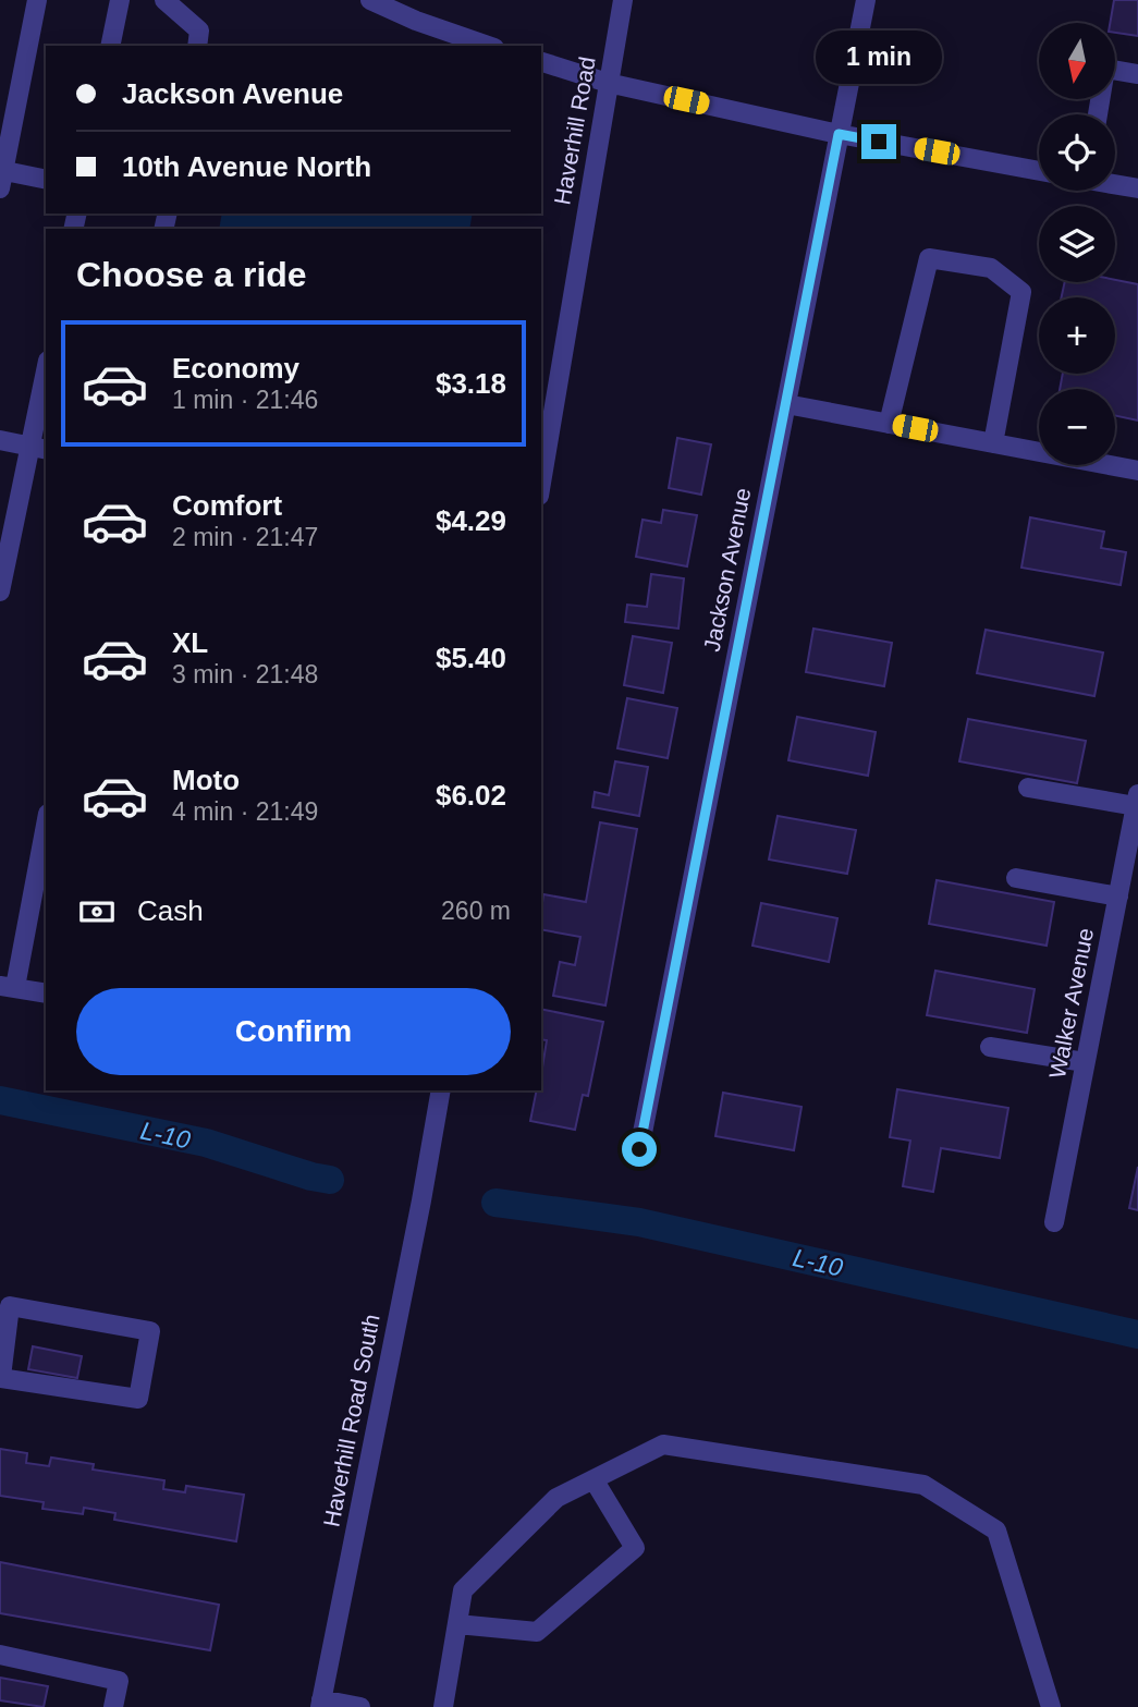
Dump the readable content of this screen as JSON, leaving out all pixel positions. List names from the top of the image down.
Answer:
{
  "streets": {
    "street": [
      "Haverhill Road",
      "Jackson Avenue",
      "Walker Avenue",
      "Haverhill Road South"
    ]
  },
  "water": ["L-10"],
  "north": "bottom",
  "page": {
    "map_buttons": ["+", "−"],
    "bubble": "1 min",
    "banner": ["Jackson Avenue", "10th Avenue North"],
    "heading": "Choose a ride",
    "list": [
      {
        "name": "Economy",
        "note": "1 min · 21:46",
        "value": "$3.18"
      },
      {
        "name": "Comfort",
        "note": "2 min · 21:47",
        "value": "$4.29"
      },
      {
        "name": "XL",
        "note": "3 min · 21:48",
        "value": "$5.40"
      },
      {
        "name": "Moto",
        "note": "4 min · 21:49",
        "value": "$6.02"
      }
    ],
    "pay": ["Cash", "260 m"],
    "buttons": "Confirm"
  }
}
